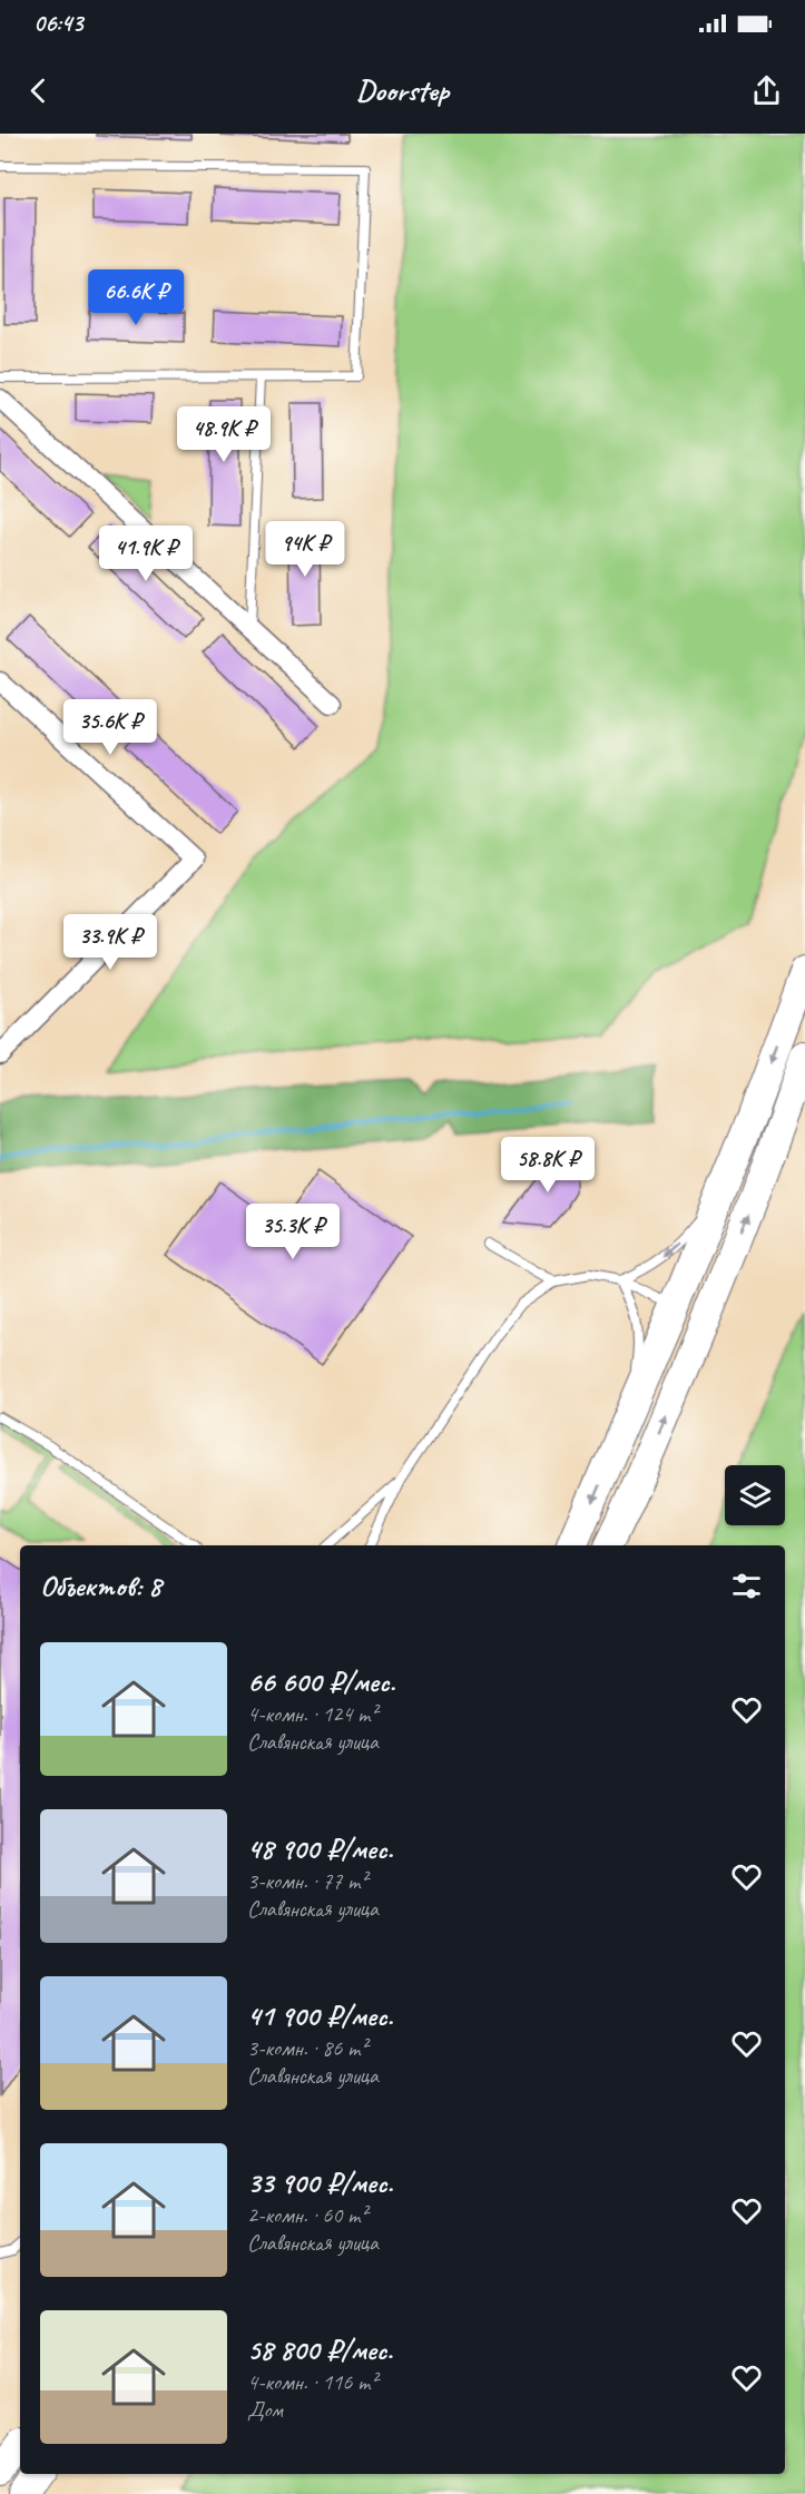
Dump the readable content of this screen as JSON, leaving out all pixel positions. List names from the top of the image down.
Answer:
{
  "page": {
    "status": "06:43",
    "header": "Doorstep",
    "price": [
      "66.6K ₽",
      "48.9K ₽",
      "94K ₽",
      "41.9K ₽",
      "35.6K ₽",
      "33.9K ₽",
      "58.8K ₽",
      "35.3K ₽"
    ],
    "heading": "Объектов: 8",
    "list": [
      {
        "name": "66 600 ₽/мес.",
        "note": "4-комн. · 124 m² · Славянская улица"
      },
      {
        "name": "48 900 ₽/мес.",
        "note": "3-комн. · 77 m² · Славянская улица"
      },
      {
        "name": "41 900 ₽/мес.",
        "note": "3-комн. · 86 m² · Славянская улица"
      },
      {
        "name": "33 900 ₽/мес.",
        "note": "2-комн. · 60 m² · Славянская улица"
      },
      {
        "name": "58 800 ₽/мес.",
        "note": "4-комн. · 116 m² · Дом"
      }
    ]
  }
}
